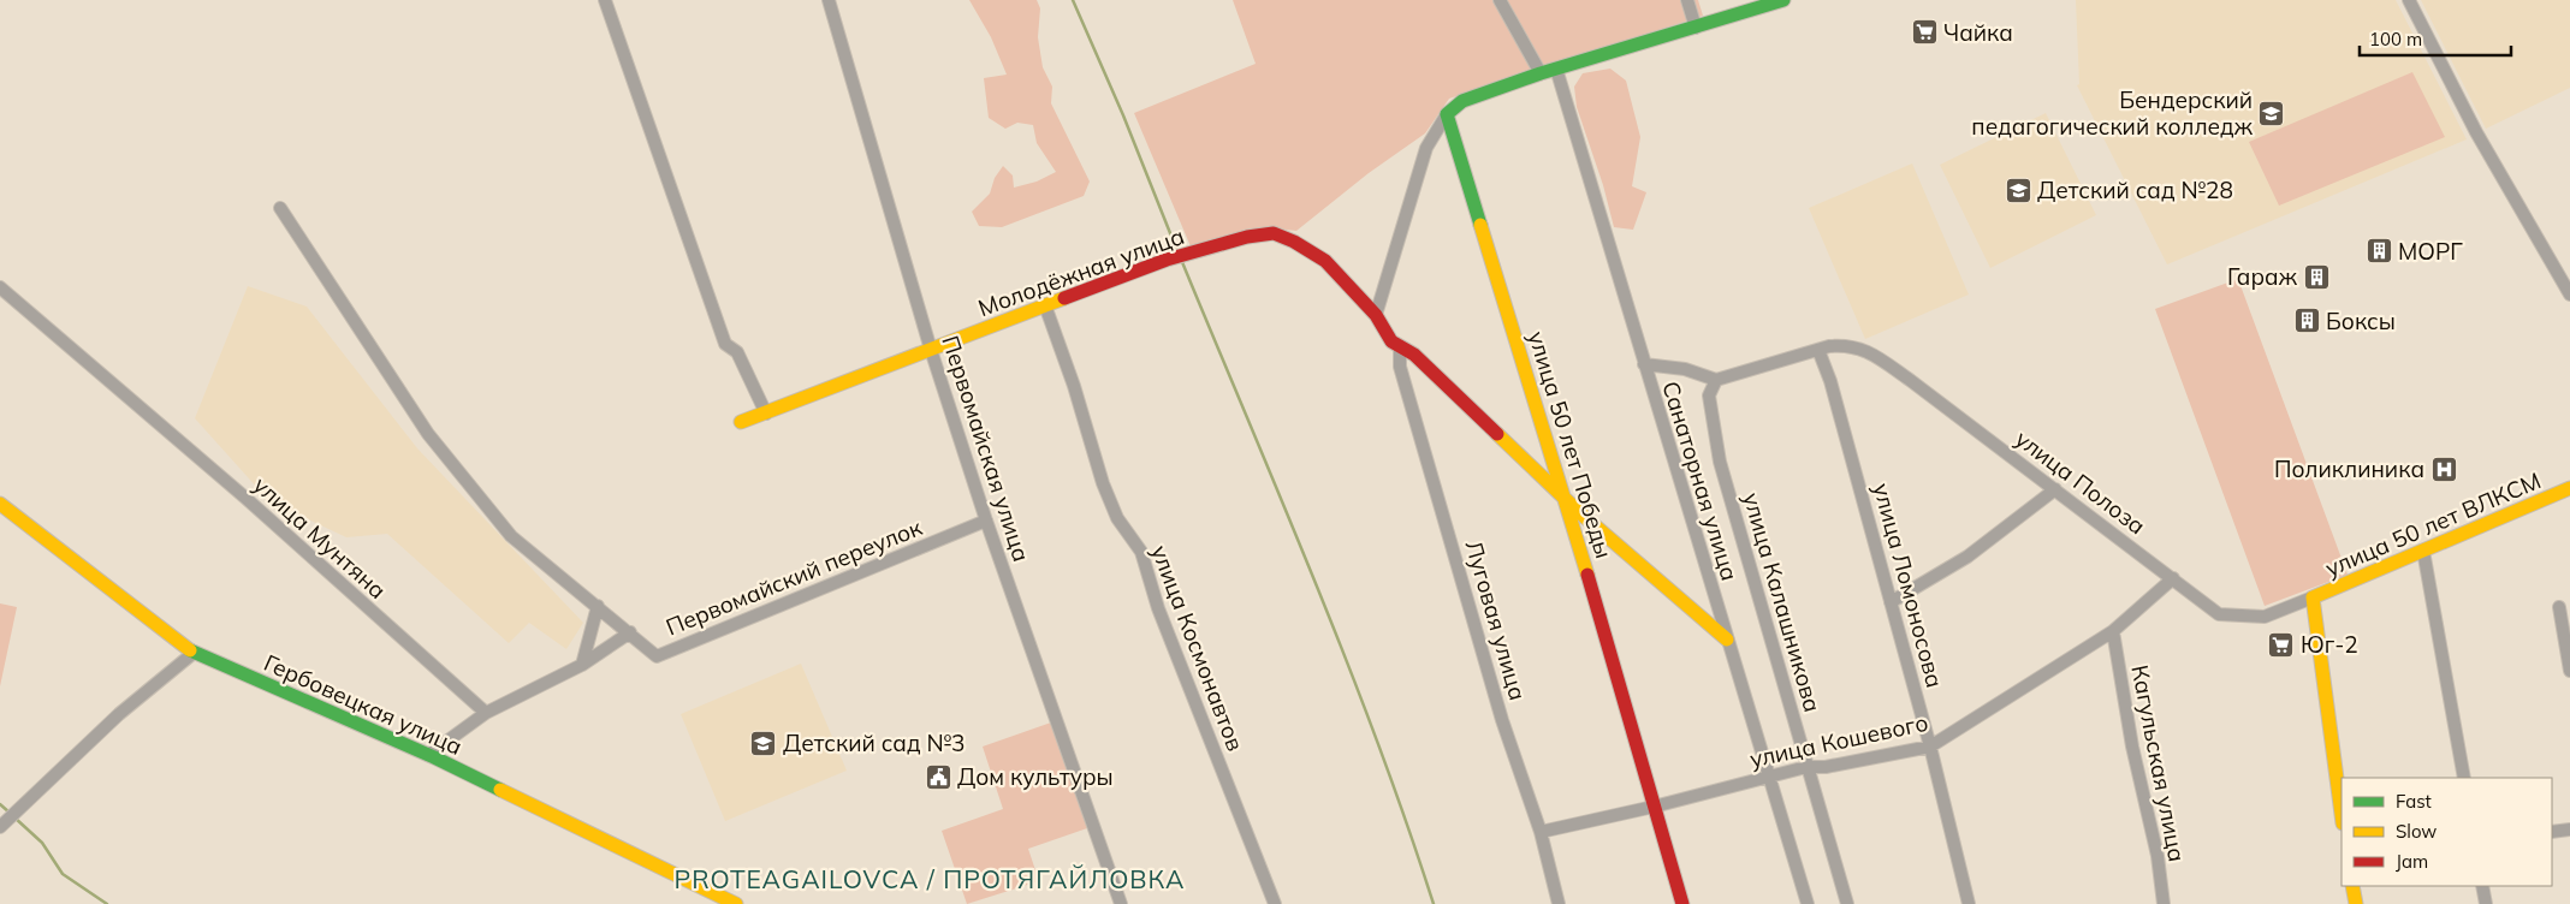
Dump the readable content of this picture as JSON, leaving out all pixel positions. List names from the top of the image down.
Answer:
{
  "streets": {
    "street": [
      "Молодёжная улица",
      "улица 50 лет Победы",
      "Первомайская улица",
      "Санаторная улица",
      "улица Полоза",
      "улица 50 лет ВЛКСМ",
      "улица Мунтяна",
      "Первомайский переулок",
      "улица Ломоносова",
      "улица Калашникова",
      "Луговая улица",
      "улица Космонавтов",
      "Гербовецкая улица",
      "улица Кошевого",
      "Кагульская улица"
    ]
  },
  "crossings": [
    ["Молодёжная улица", "улица 50 лет Победы"],
    ["Молодёжная улица", "Первомайская улица"],
    ["Молодёжная улица", "Санаторная улица"],
    ["Молодёжная улица", "Луговая улица"],
    ["Молодёжная улица", "улица Космонавтов"],
    ["улица 50 лет Победы", "улица Кошевого"],
    ["Первомайская улица", "Первомайский переулок"],
    ["Санаторная улица", "улица Кошевого"],
    ["улица Полоза", "улица 50 лет ВЛКСМ"],
    ["улица Полоза", "улица Ломоносова"],
    ["улица Полоза", "улица Кошевого"],
    ["улица Ломоносова", "улица Кошевого"],
    ["улица Калашникова", "улица Кошевого"],
    ["Луговая улица", "улица Кошевого"],
    ["улица Кошевого", "Кагульская улица"]
  ],
  "districts": ["PROTEAGAILOVCA / ПРОТЯГАЙЛОВКА"],
  "places": {
    "supermarket": ["Чайка", "Юг-2"],
    "school or university": ["Бендерский педагогический колледж", "Детский сад №28", "Детский сад №3"],
    "building": ["МОРГ", "Гараж", "Боксы"],
    "hospital": ["Поликлиника"],
    "public building": ["Дом культуры"]
  },
  "legend": ["Fast", "Slow", "Jam"],
  "scale_bar": "100 m"
}
